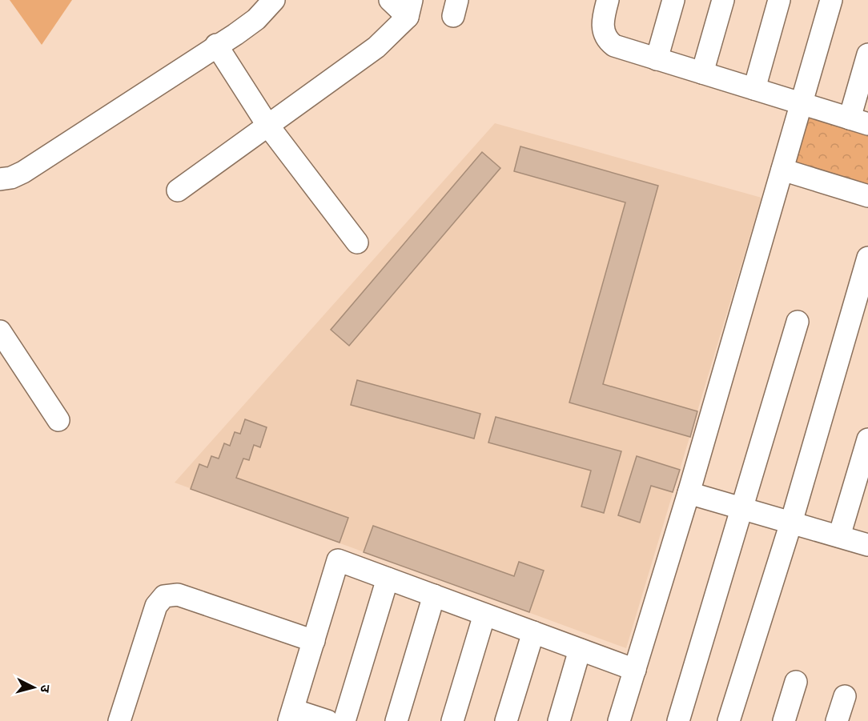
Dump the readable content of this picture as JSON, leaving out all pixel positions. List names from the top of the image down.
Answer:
{
  "north": "right"
}
